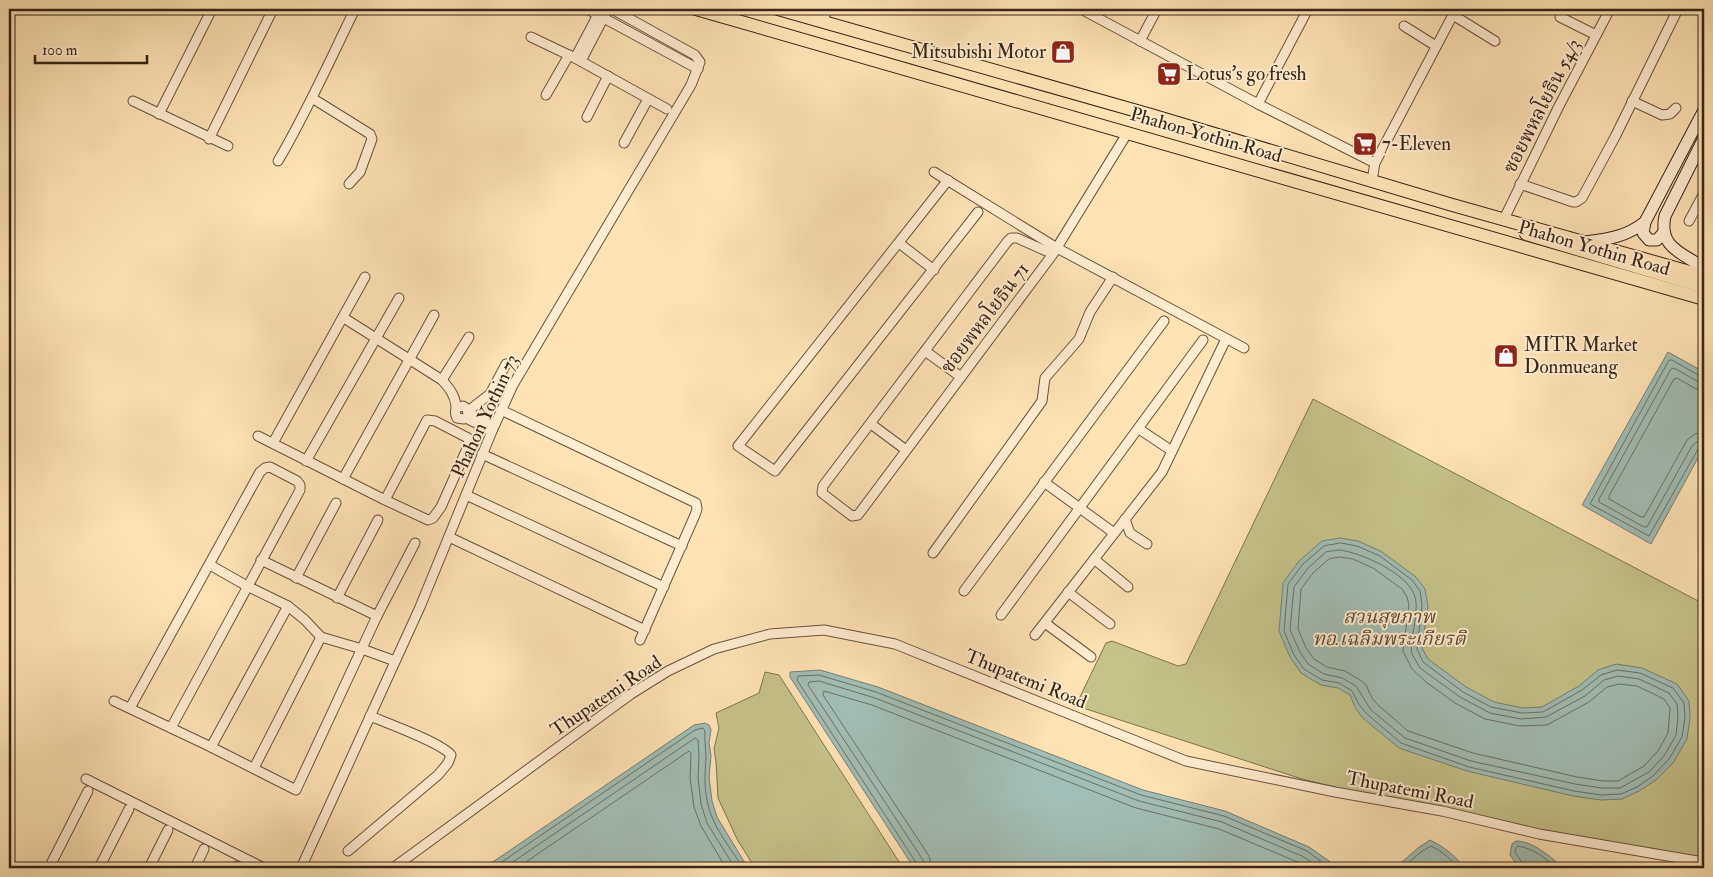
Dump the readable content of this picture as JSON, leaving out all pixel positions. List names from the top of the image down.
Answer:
{
  "streets": {
    "main road": ["Phahon Yothin Road"],
    "street": [
      "ซอยพหลโยธิน 54/3",
      "ซอยพหลโยธิน 71",
      "Phahon Yothin 73",
      "Thupatemi Road"
    ]
  },
  "crossings": [
    ["ซอยพหลโยธิน 54/3", "Phahon Yothin Road"],
    ["Phahon Yothin Road", "ซอยพหลโยธิน 71"]
  ],
  "parks": ["สวนสุขภาพ ทอ.เฉลิมพระเกียรติ"],
  "places": {
    "shop": ["Mitsubishi Motor", "MITR Market Donmueang"],
    "supermarket": ["Lotus's go fresh", "7-Eleven"]
  },
  "scale_bar": "100 m"
}
